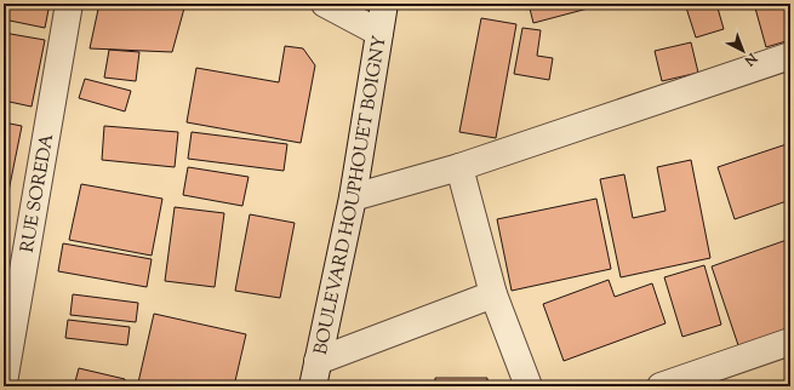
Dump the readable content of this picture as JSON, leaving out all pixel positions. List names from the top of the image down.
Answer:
{
  "streets": {
    "street": ["RUE SOREDA", "BOULEVARD HOUPHOUET BOIGNY"]
  },
  "north": "bottom right"
}
